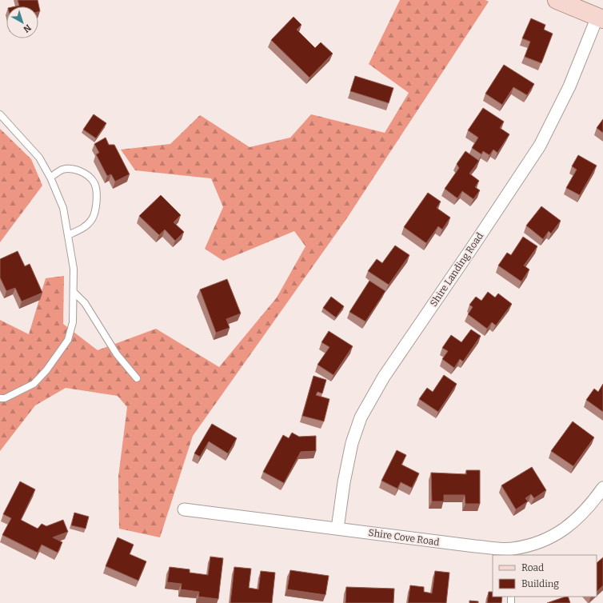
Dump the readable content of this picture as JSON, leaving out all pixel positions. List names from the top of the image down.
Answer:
{
  "streets": {
    "street": ["Shire Landing Road", "Shire Cove Road"]
  },
  "crossings": [
    ["Shire Landing Road", "Shire Cove Road"]
  ],
  "legend": ["Road", "Building"],
  "north": "bottom right"
}
